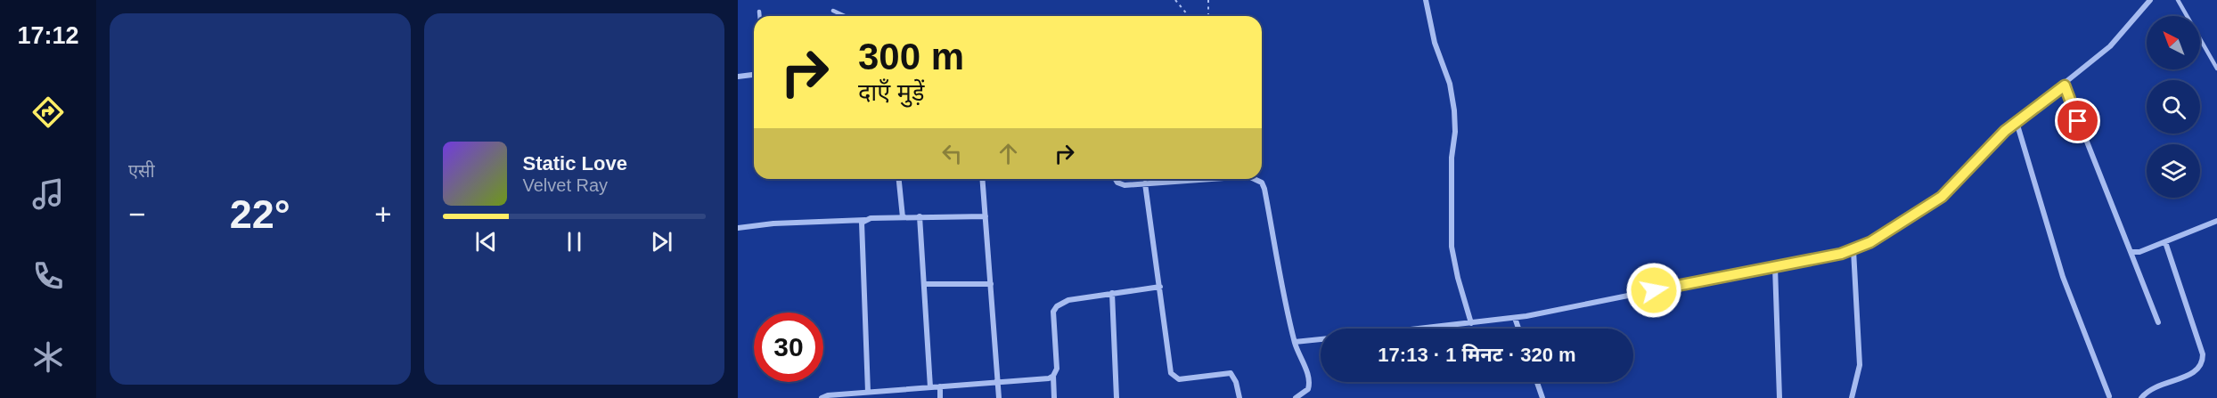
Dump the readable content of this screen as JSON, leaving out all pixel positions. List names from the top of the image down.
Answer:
{
  "north": "top left",
  "page": {
    "tabs": "17:12",
    "tile": "एसी",
    "turn": ["300 m", "दाएँ मुड़ें"],
    "song": ["Static Love", "Velvet Ray"],
    "heat": ["−", "22°", "+"],
    "limit": "30",
    "trip": "17:13 · 1 मिनट · 320 m"
  }
}
